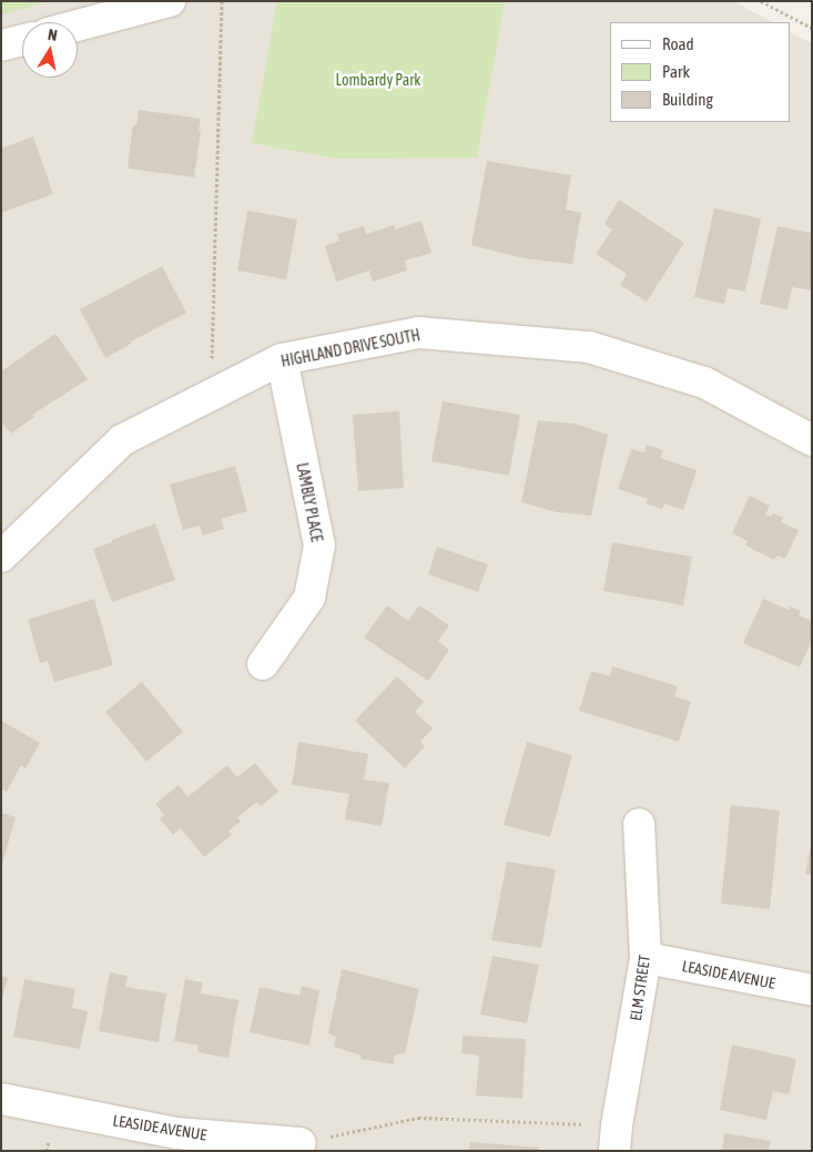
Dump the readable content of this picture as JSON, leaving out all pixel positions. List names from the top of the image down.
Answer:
{
  "streets": {
    "street": [
      "HIGHLAND DRIVE SOUTH",
      "LAMBLY PLACE",
      "LEASIDE AVENUE",
      "ELM STREET"
    ]
  },
  "crossings": [
    ["HIGHLAND DRIVE SOUTH", "LAMBLY PLACE"],
    ["LEASIDE AVENUE", "ELM STREET"]
  ],
  "parks": ["Lombardy Park"],
  "legend": ["Road", "Park", "Building"],
  "north": "top"
}
